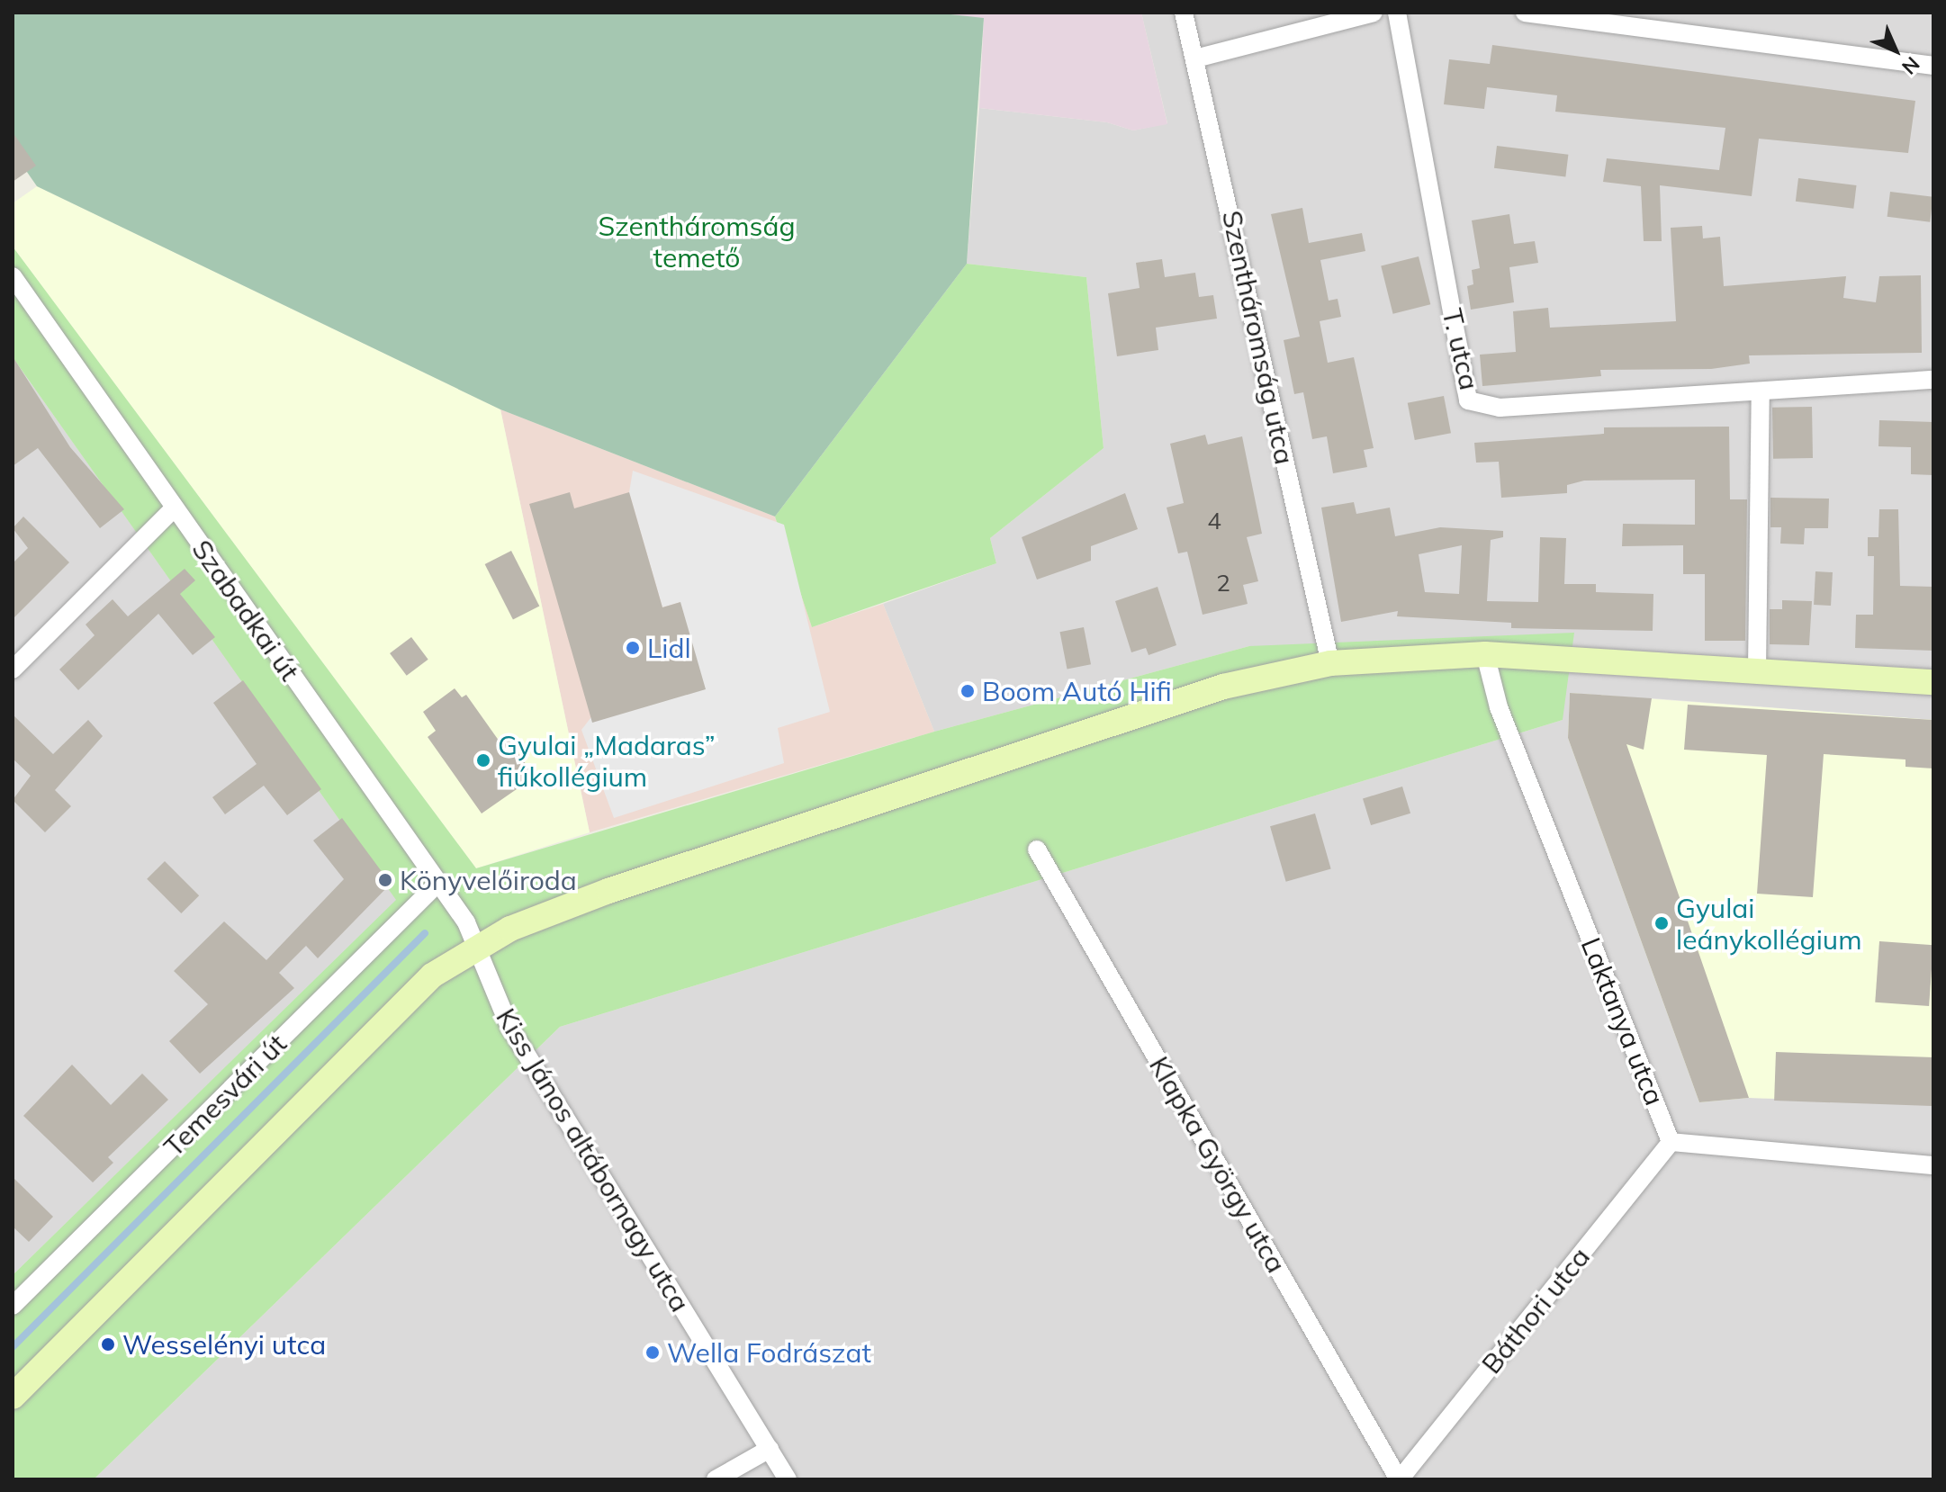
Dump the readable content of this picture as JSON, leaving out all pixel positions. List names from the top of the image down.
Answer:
{
  "streets": {
    "street": [
      "Szentháromság utca",
      "T. utca",
      "Szabadkai út",
      "Laktanya utca",
      "Temesvári út",
      "Kiss János altábornagy utca",
      "Klapka György utca",
      "Báthori utca"
    ]
  },
  "crossings": [
    ["Szabadkai út", "Temesvári út"],
    ["Szabadkai út", "Kiss János altábornagy utca"],
    ["Laktanya utca", "Báthori utca"],
    ["Klapka György utca", "Báthori utca"]
  ],
  "parks": ["Szentháromság temető"],
  "places": [
    "Lidl",
    "Boom Autó Hifi",
    "Gyulai „Madaras” fiúkollégium",
    "Könyvelőiroda",
    "Gyulai leánykollégium",
    "Wesselényi utca",
    "Wella Fodrászat"
  ],
  "house_numbers": ["4", "2"],
  "north": "bottom right"
}
